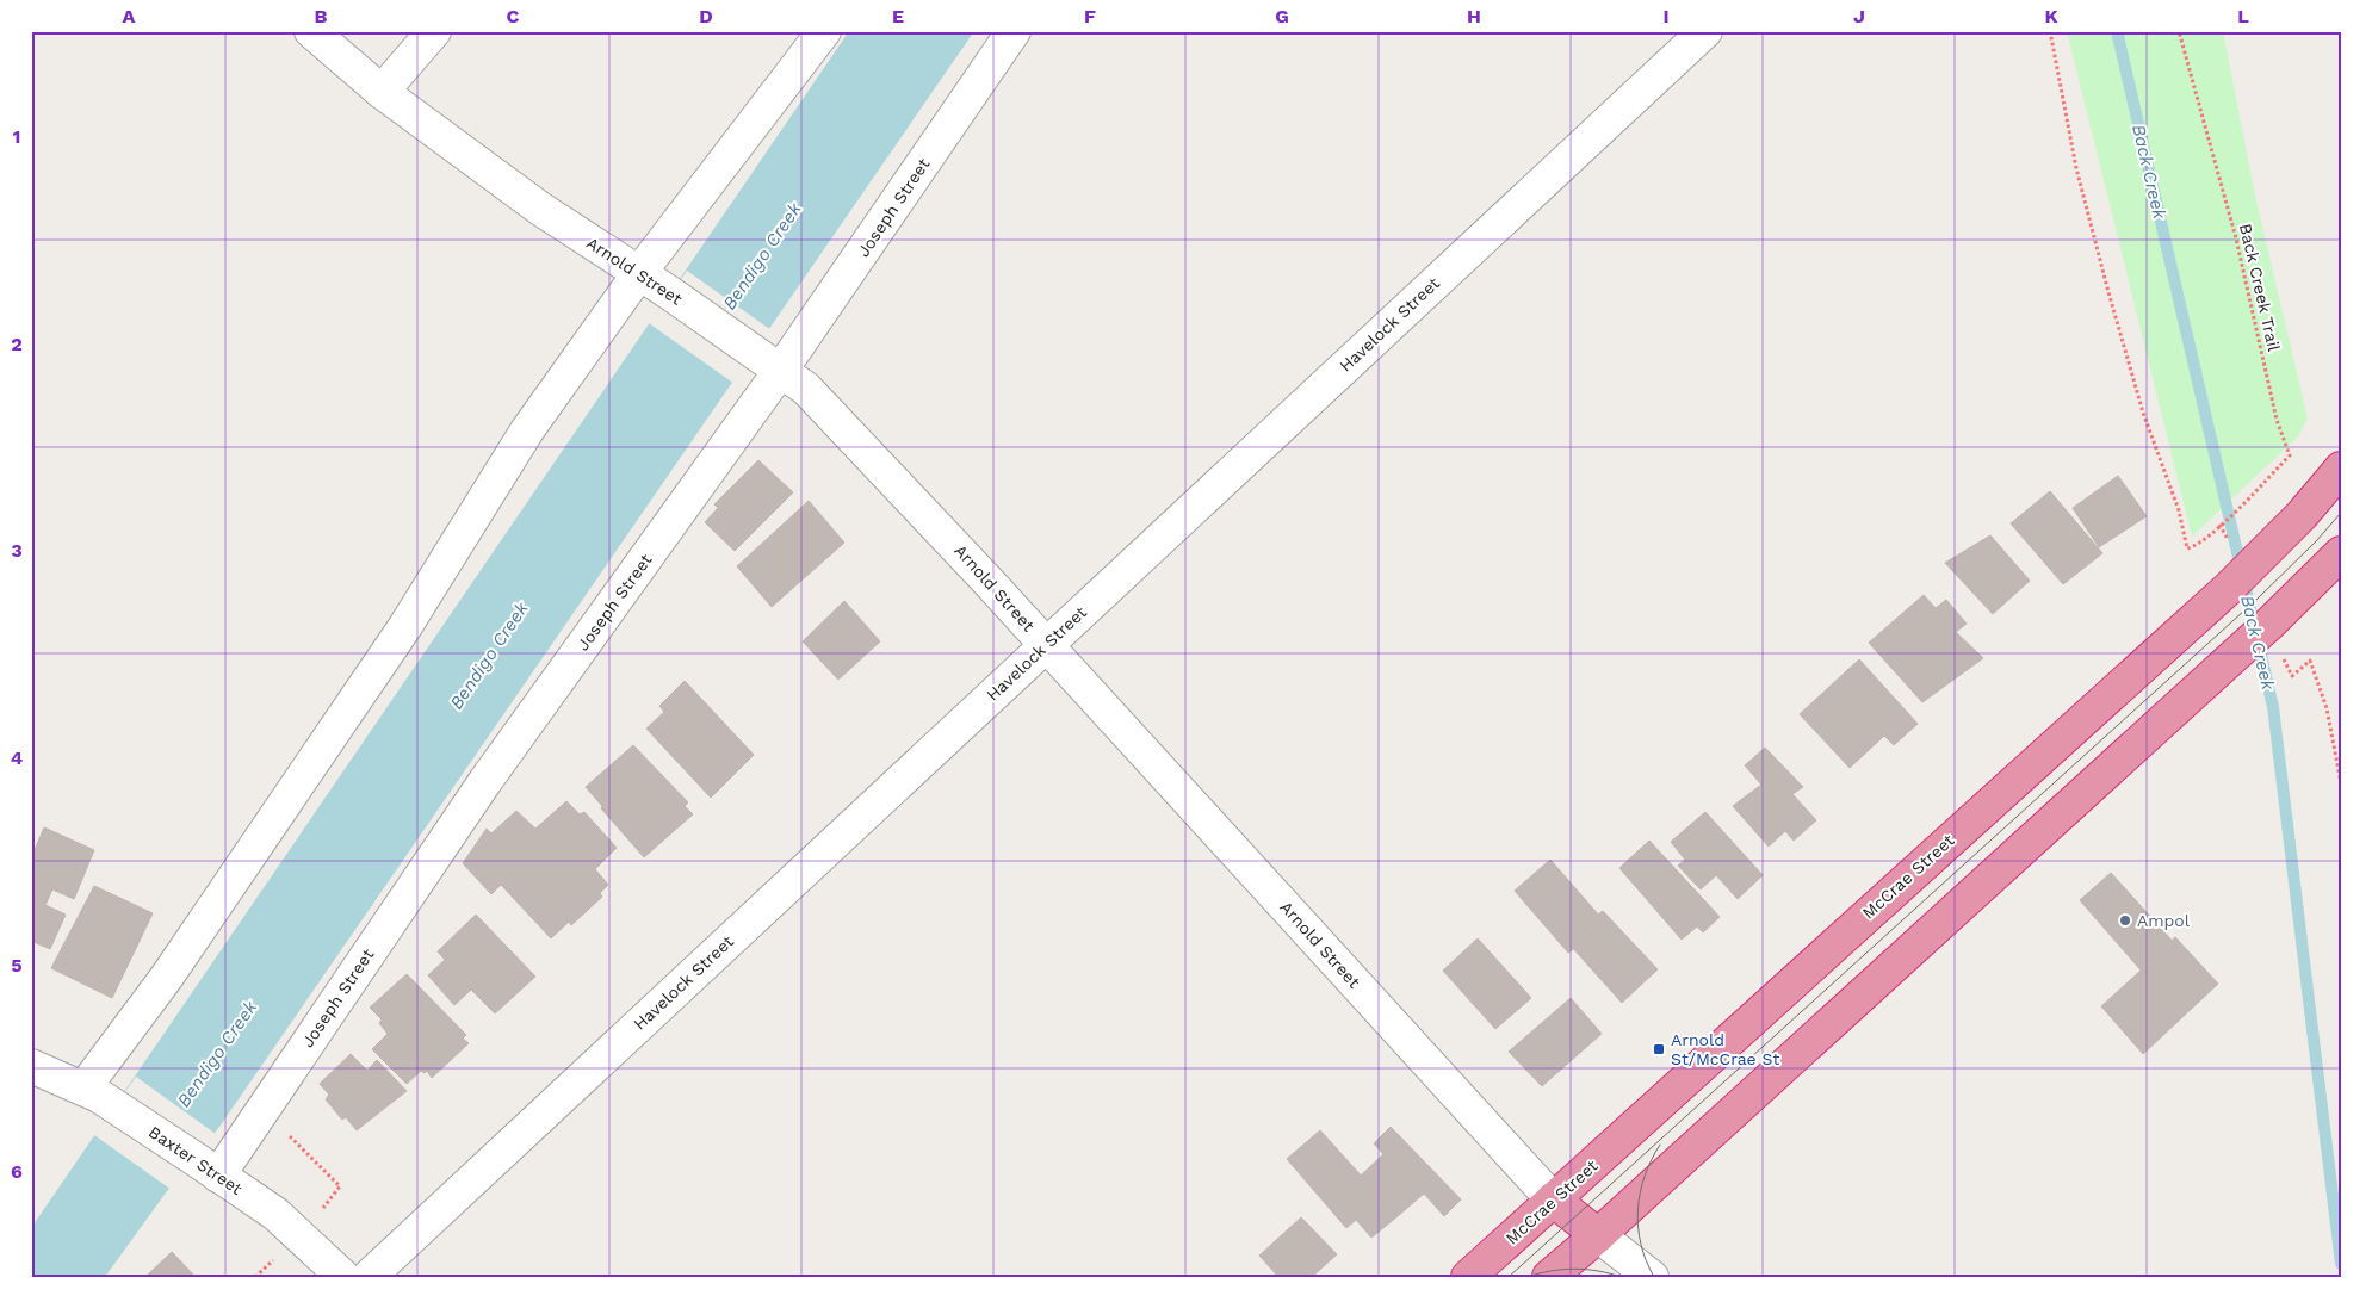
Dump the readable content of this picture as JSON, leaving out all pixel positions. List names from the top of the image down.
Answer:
{
  "streets": {
    "highway": ["Arnold Street", "McCrae Street"],
    "street": ["Joseph Street", "Havelock Street", "Baxter Street"],
    "path": ["Back Creek Trail"]
  },
  "crossings": [
    ["Joseph Street", "Arnold Street"],
    ["Joseph Street", "Baxter Street"],
    ["Arnold Street", "Havelock Street"],
    ["Arnold Street", "McCrae Street"]
  ],
  "water": ["Back Creek", "Bendigo Creek"],
  "places": {
    "other": ["Ampol"],
    "transit": ["Arnold St/McCrae St"]
  },
  "grid": {
    "columns": [
      "A",
      "B",
      "C",
      "D",
      "E",
      "F",
      "G",
      "H",
      "I",
      "J",
      "K",
      "L"
    ],
    "rows": [
      "1",
      "2",
      "3",
      "4",
      "5",
      "6"
    ]
  }
}
